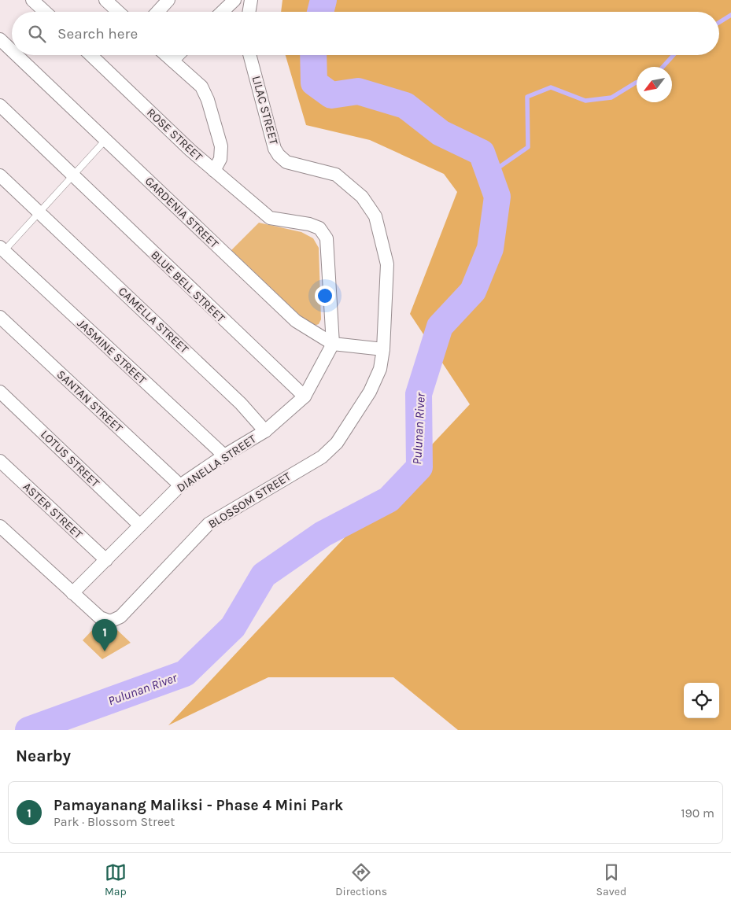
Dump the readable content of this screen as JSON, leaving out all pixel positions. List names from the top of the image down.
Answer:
{
  "streets": {
    "street": [
      "LILAC STREET",
      "ROSE STREET",
      "GARDENIA STREET",
      "BLUE BELL STREET",
      "CAMELLA STREET",
      "JASMINE STREET",
      "SANTAN STREET",
      "LOTUS STREET",
      "DIANELLA STREET",
      "BLOSSOM STREET",
      "ASTER STREET"
    ]
  },
  "crossings": [
    ["LILAC STREET", "GARDENIA STREET"],
    ["LILAC STREET", "BLOSSOM STREET"],
    ["ROSE STREET", "GARDENIA STREET"],
    ["ROSE STREET", "DIANELLA STREET"],
    ["GARDENIA STREET", "DIANELLA STREET"],
    ["GARDENIA STREET", "BLOSSOM STREET"],
    ["BLUE BELL STREET", "DIANELLA STREET"],
    ["CAMELLA STREET", "DIANELLA STREET"],
    ["JASMINE STREET", "DIANELLA STREET"],
    ["SANTAN STREET", "DIANELLA STREET"],
    ["LOTUS STREET", "DIANELLA STREET"],
    ["DIANELLA STREET", "BLOSSOM STREET"],
    ["DIANELLA STREET", "ASTER STREET"]
  ],
  "water": ["Pulunan River"],
  "north": "bottom left",
  "page": {
    "search": "Search here",
    "pins": "1",
    "heading": "Nearby",
    "list": [
      {
        "mark": "1",
        "name": "Pamayanang Maliksi - Phase 4 Mini Park",
        "note": "Park · Blossom Street",
        "value": "190 m"
      }
    ],
    "nav": ["Map", "Directions", "Saved"]
  }
}
